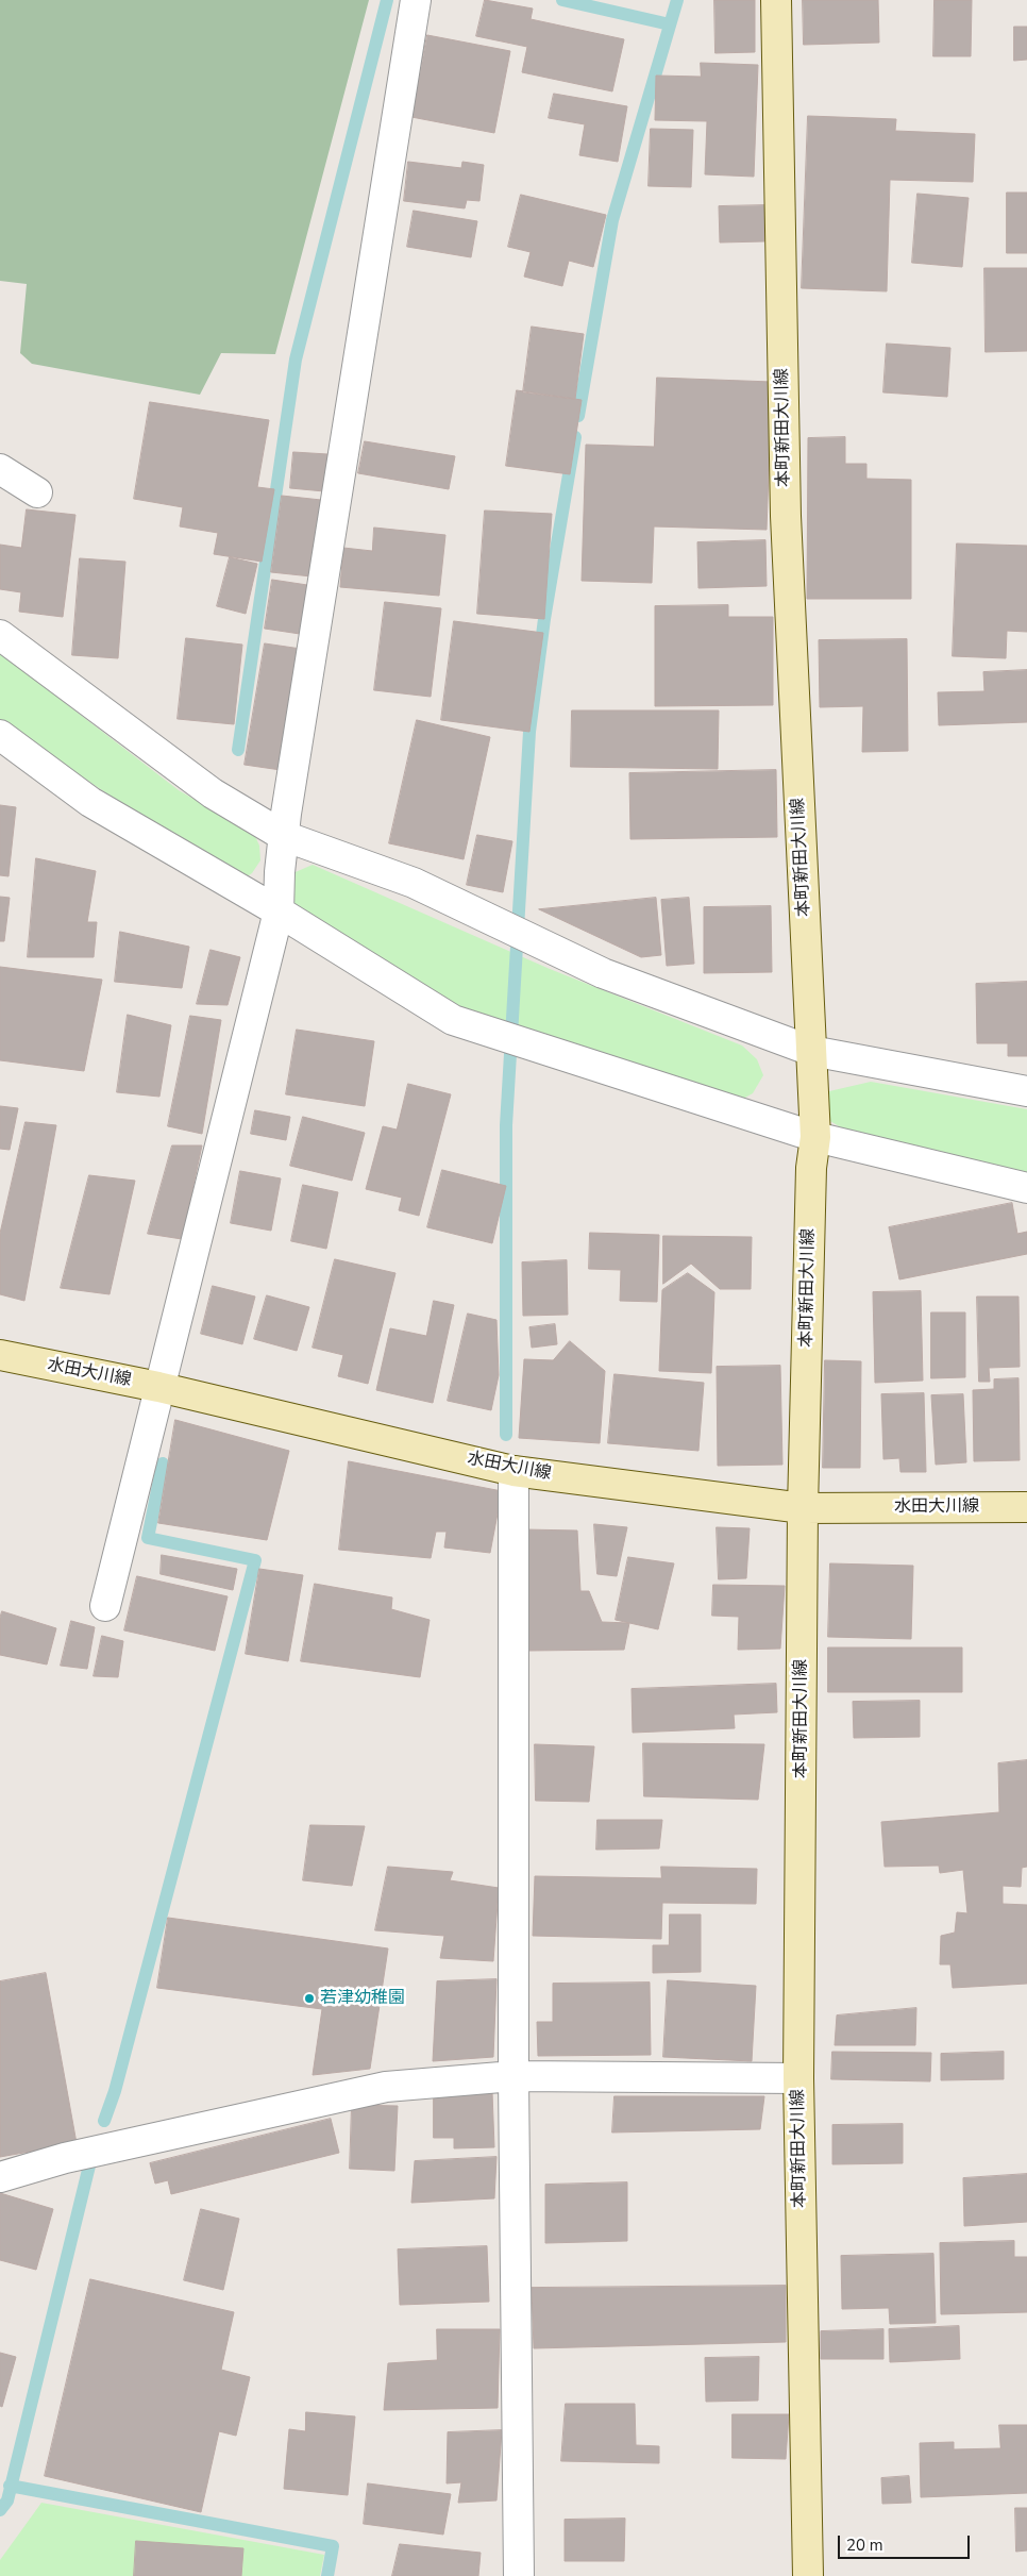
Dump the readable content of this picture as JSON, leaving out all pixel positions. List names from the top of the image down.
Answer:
{
  "streets": {
    "main road": ["本町新田大川線", "水田大川線"]
  },
  "crossings": [
    ["本町新田大川線", "水田大川線"]
  ],
  "places": ["若津幼稚園"],
  "scale_bar": "20 m"
}
